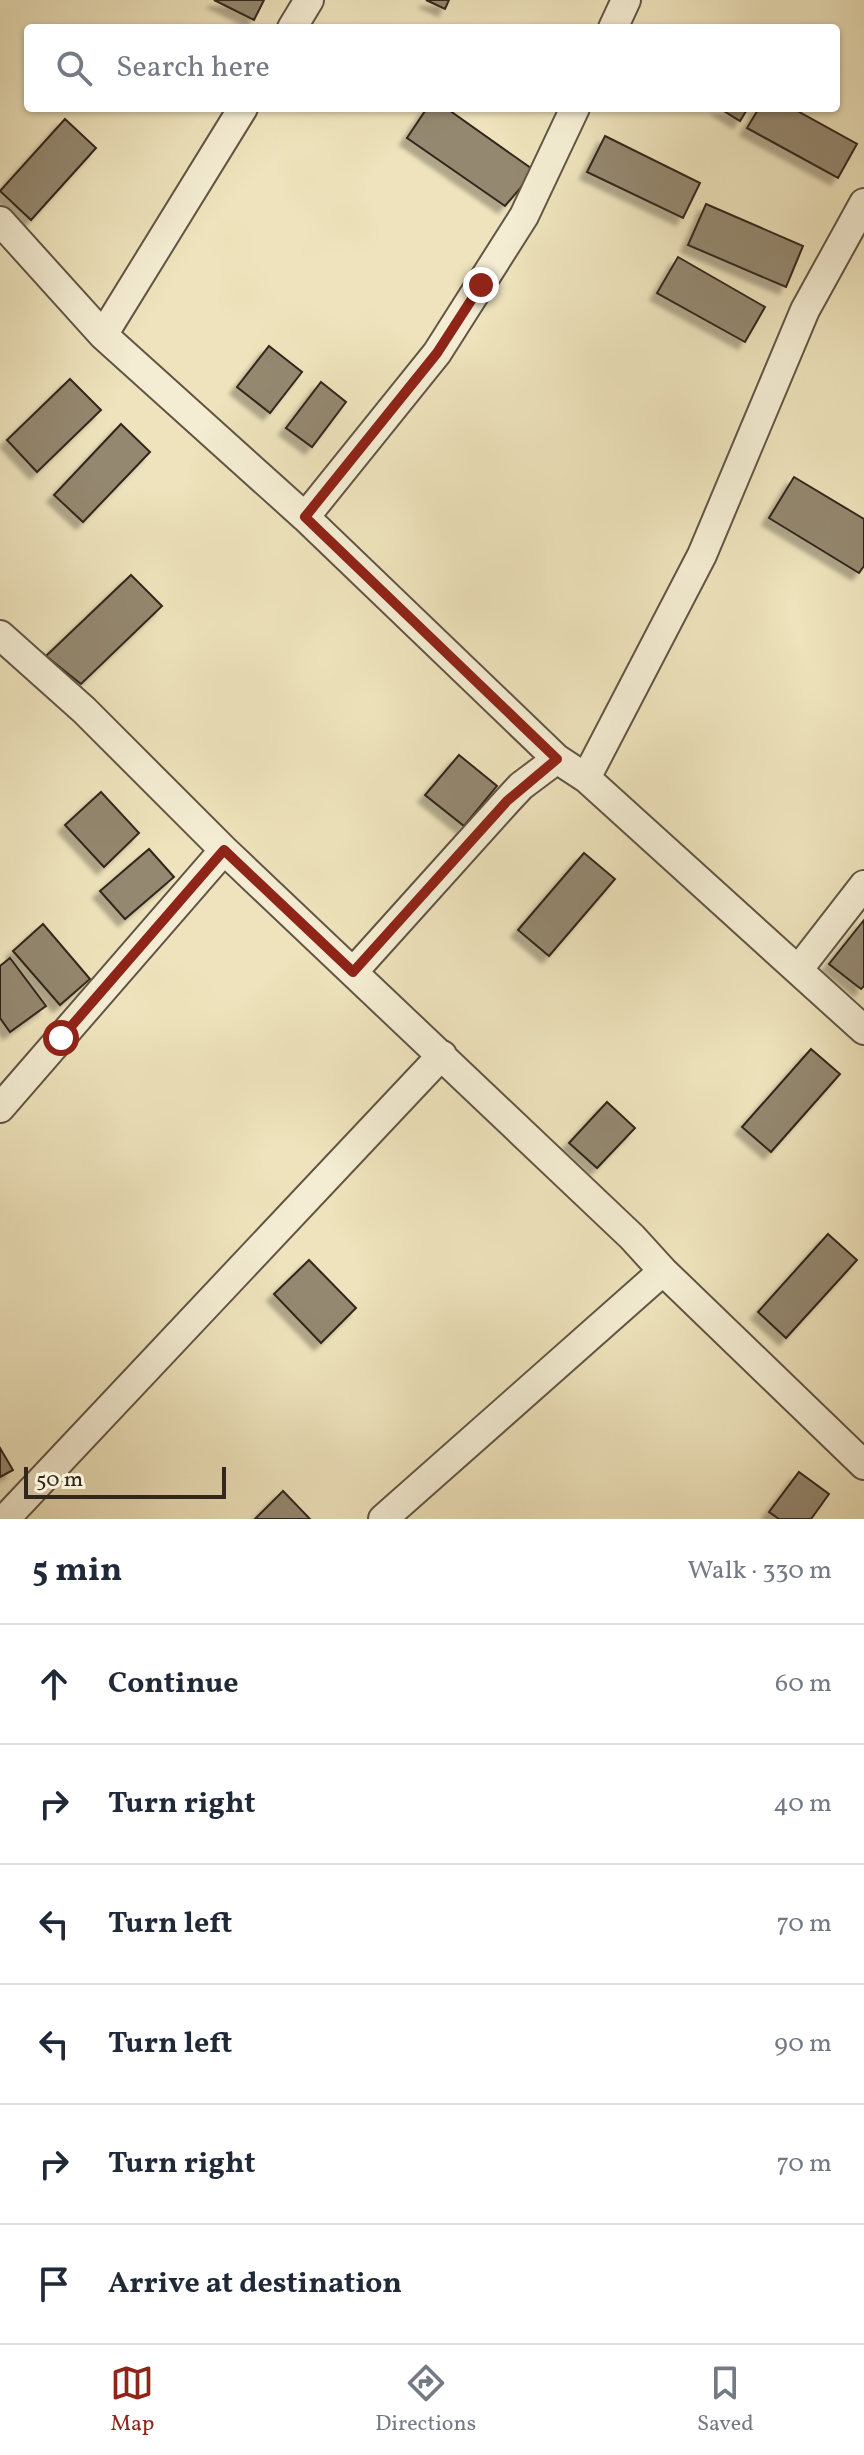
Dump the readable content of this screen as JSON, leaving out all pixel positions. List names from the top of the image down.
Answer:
{
  "scale_bar": "50 m",
  "page": {
    "search": "Search here",
    "scale": "50 m",
    "heading": ["5 min", "Walk · 330 m"],
    "list": [
      ["Continue", "60 m"],
      ["Turn right", "40 m"],
      ["Turn left", "70 m"],
      ["Turn left", "90 m"],
      ["Turn right", "70 m"],
      "Arrive at destination"
    ],
    "nav": ["Map", "Directions", "Saved"]
  }
}
